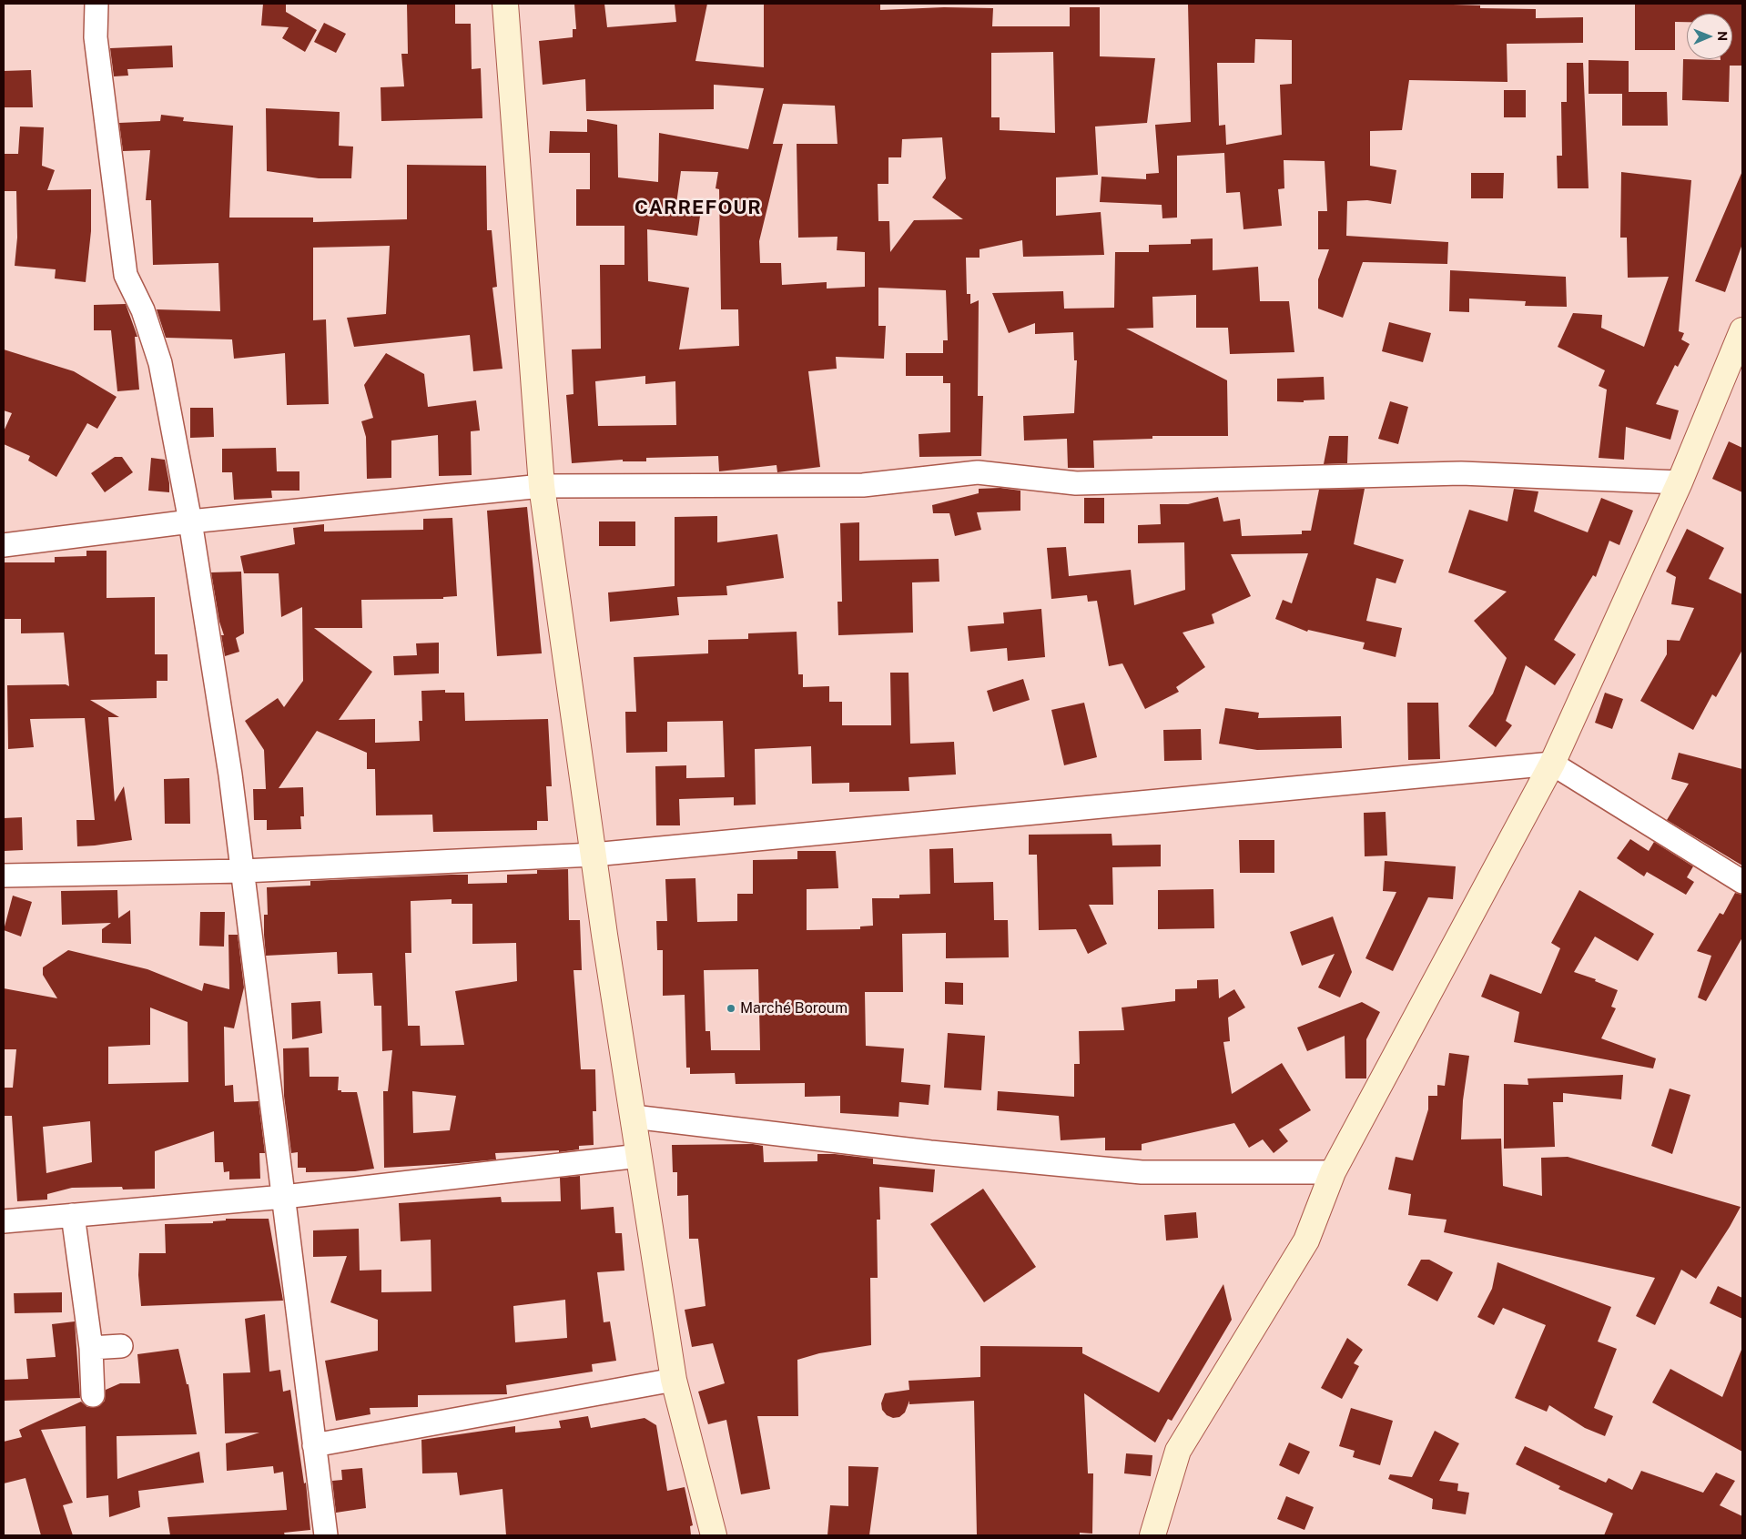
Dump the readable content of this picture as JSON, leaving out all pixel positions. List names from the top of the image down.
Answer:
{
  "districts": ["CARREFOUR"],
  "places": ["Marché Boroum"],
  "north": "right"
}
